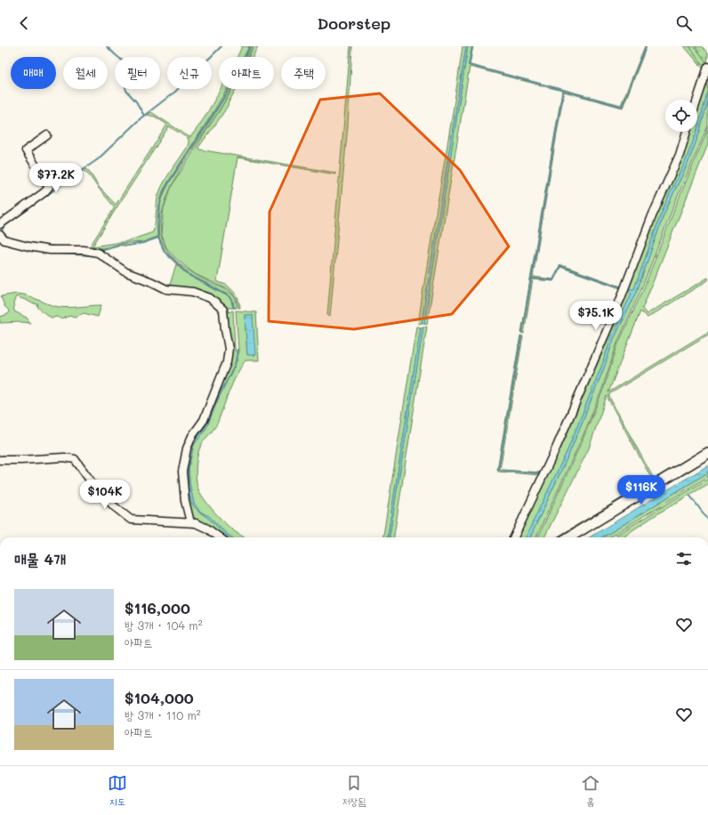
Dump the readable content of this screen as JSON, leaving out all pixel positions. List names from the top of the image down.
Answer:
{
  "page": {
    "header": "Doorstep",
    "chip": [
      "매매",
      "월세",
      "필터",
      "신규",
      "아파트",
      "주택"
    ],
    "price": [
      "$77.2K",
      "$75.1K",
      "$116K",
      "$104K"
    ],
    "heading": "매물 4개",
    "list": [
      {
        "name": "$116,000",
        "note": "방 3개 · 104 m² · 아파트"
      },
      {
        "name": "$104,000",
        "note": "방 3개 · 110 m² · 아파트"
      }
    ],
    "tabs": ["지도", "저장됨", "홈"]
  }
}
